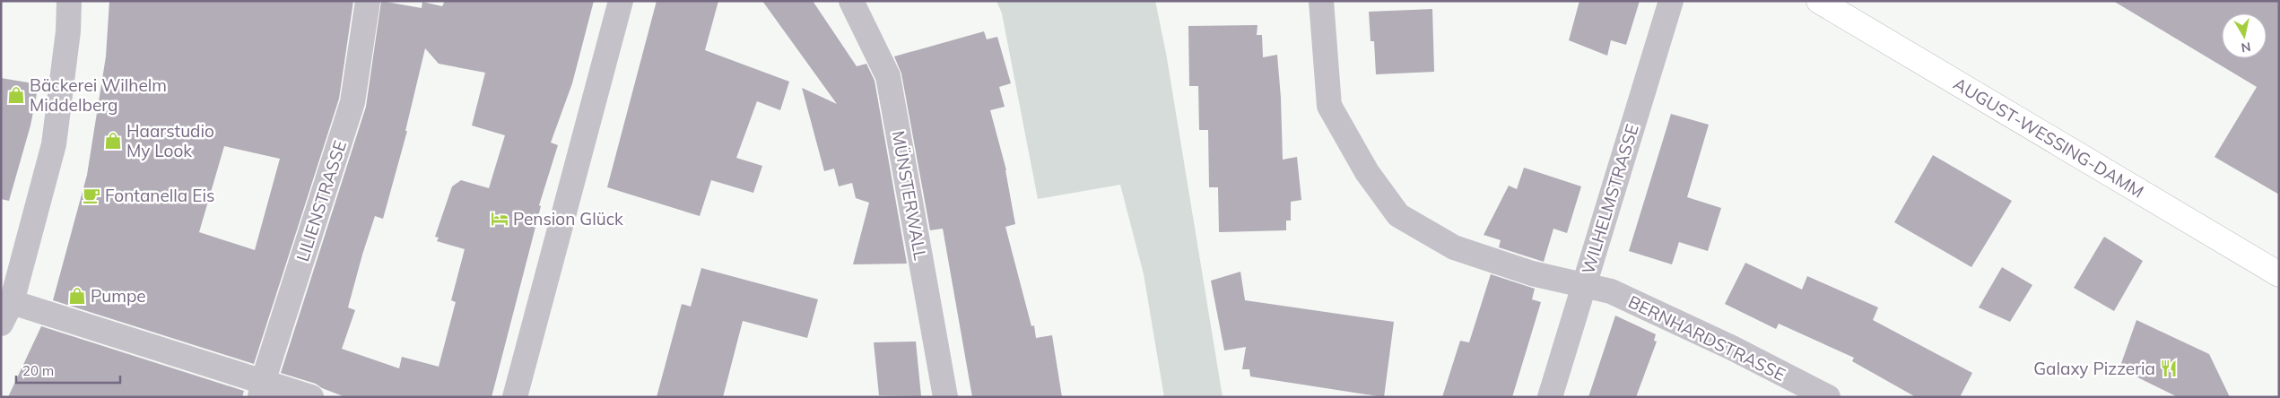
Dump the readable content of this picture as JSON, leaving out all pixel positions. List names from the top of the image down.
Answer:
{
  "streets": {
    "main road": ["AUGUST-WESSING-DAMM"],
    "street": [
      "MÜNSTERWALL",
      "WILHELMSTRASSE",
      "LILIENSTRASSE",
      "BERNHARDSTRASSE"
    ]
  },
  "crossings": [
    ["WILHELMSTRASSE", "BERNHARDSTRASSE"]
  ],
  "places": {
    "shop": ["Bäckerei Wilhelm Middelberg", "Haarstudio My Look", "Pumpe"],
    "cafe": ["Fontanella Eis"],
    "hotel": ["Pension Glück"],
    "restaurant": ["Galaxy Pizzeria"]
  },
  "scale_bar": "20 m",
  "north": "bottom"
}
